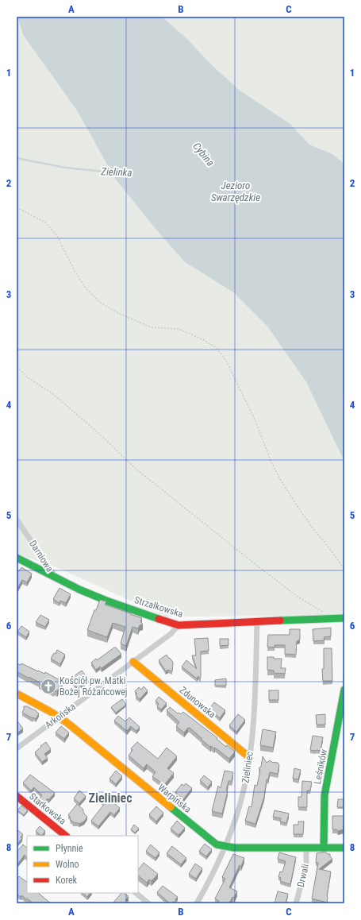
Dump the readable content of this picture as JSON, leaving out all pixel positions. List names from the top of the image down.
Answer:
{
  "streets": {
    "street": [
      "Darniowa",
      "Strzałkowska",
      "Zdunowska",
      "Arkońska",
      "Leśników",
      "Zieliniec",
      "Warpińska",
      "Starkowska",
      "Drwali"
    ]
  },
  "crossings": [
    ["Darniowa", "Strzałkowska"],
    ["Strzałkowska", "Arkońska"],
    ["Strzałkowska", "Zieliniec"],
    ["Zdunowska", "Arkońska"],
    ["Zdunowska", "Zieliniec"],
    ["Arkońska", "Warpińska"],
    ["Leśników", "Warpińska"],
    ["Zieliniec", "Warpińska"],
    ["Warpińska", "Drwali"]
  ],
  "districts": ["Zieliniec"],
  "water": ["Cybina", "Zielinka", "Jezioro Swarzędzkie"],
  "places": {
    "church": ["Kościół pw. Matki Bożej Różańcowej"]
  },
  "legend": ["Płynnie", "Wolno", "Korek"],
  "grid": {
    "columns": ["A", "B", "C"],
    "rows": [
      "1",
      "2",
      "3",
      "4",
      "5",
      "6",
      "7",
      "8"
    ]
  }
}
